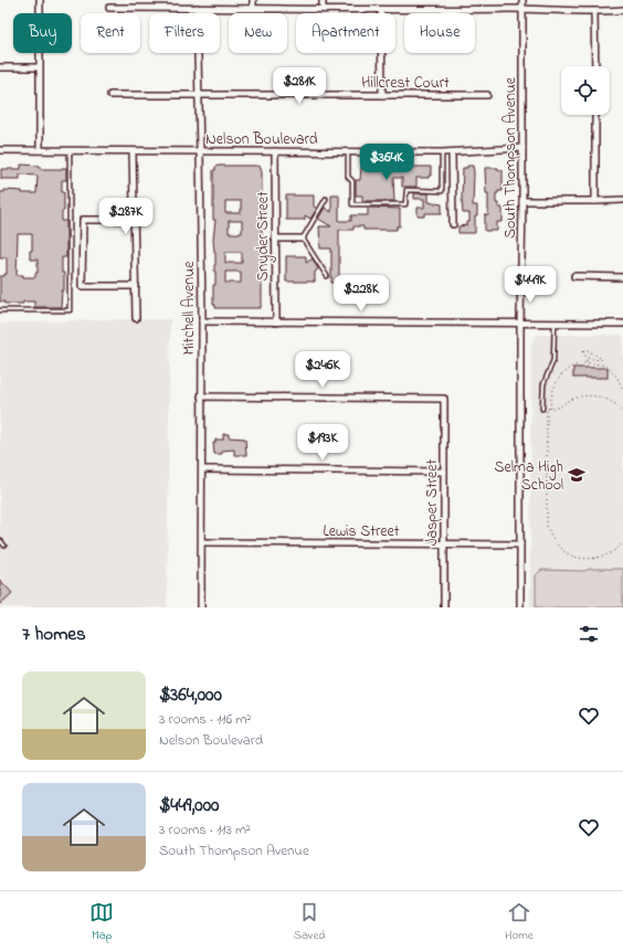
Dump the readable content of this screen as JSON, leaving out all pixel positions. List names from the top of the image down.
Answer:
{
  "streets": {
    "street": [
      "Hillcrest Court",
      "Nelson Boulevard",
      "South Thompson Avenue",
      "Snyder Street",
      "Mitchell Avenue",
      "Jasper Street",
      "Lewis Street"
    ]
  },
  "crossings": [
    ["Hillcrest Court", "Mitchell Avenue"],
    ["Nelson Boulevard", "South Thompson Avenue"],
    ["Nelson Boulevard", "Snyder Street"],
    ["Nelson Boulevard", "Mitchell Avenue"],
    ["South Thompson Avenue", "Lewis Street"],
    ["Mitchell Avenue", "Jasper Street"],
    ["Mitchell Avenue", "Lewis Street"],
    ["Jasper Street", "Lewis Street"]
  ],
  "places": {
    "school or university": ["Selma High School"]
  },
  "page": {
    "chip": [
      "Buy",
      "Rent",
      "Filters",
      "New",
      "Apartment",
      "House"
    ],
    "price": [
      "$281K",
      "$364K",
      "$287K",
      "$449K",
      "$228K",
      "$246K",
      "$193K"
    ],
    "heading": "7 homes",
    "list": [
      {
        "name": "$364,000",
        "note": "3 rooms · 116 m² · Nelson Boulevard"
      },
      {
        "name": "$449,000",
        "note": "3 rooms · 113 m² · South Thompson Avenue"
      }
    ],
    "tabs": ["Map", "Saved", "Home"]
  }
}
